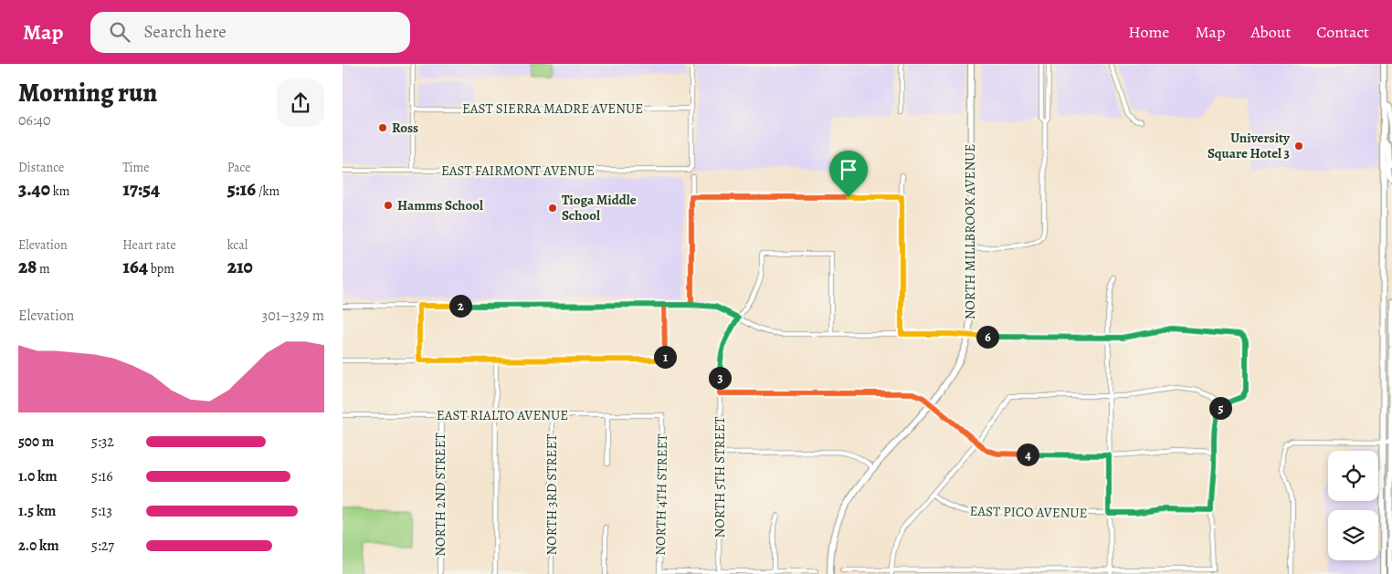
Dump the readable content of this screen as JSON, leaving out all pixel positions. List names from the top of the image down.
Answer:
{
  "streets": {
    "main road": ["NORTH MILLBROOK AVENUE"],
    "street": [
      "EAST SIERRA MADRE AVENUE",
      "EAST FAIRMONT AVENUE",
      "EAST RIALTO AVENUE",
      "NORTH 5TH STREET",
      "NORTH 2ND STREET",
      "NORTH 3RD STREET",
      "NORTH 4TH STREET",
      "EAST PICO AVENUE"
    ]
  },
  "crossings": [
    ["EAST SIERRA MADRE AVENUE", "EAST FAIRMONT AVENUE"],
    ["EAST RIALTO AVENUE", "NORTH 2ND STREET"],
    ["EAST RIALTO AVENUE", "NORTH 3RD STREET"],
    ["EAST RIALTO AVENUE", "NORTH 4TH STREET"]
  ],
  "places": [
    "Ross",
    "University Square Hotel 3",
    "Hamms School",
    "Tioga Middle School"
  ],
  "page": {
    "header": "Map",
    "search": "Search here",
    "nav": [
      "Home",
      "Map",
      "About",
      "Contact"
    ],
    "heading": ["Morning run", "06:40"],
    "stats": [
      ["Distance", "3.40 km"],
      ["Time", "17:54"],
      ["Pace", "5:16 /km"],
      ["Elevation", "28 m"],
      ["Heart rate", "164 bpm"],
      ["kcal", "210"]
    ],
    "pins": [
      "2",
      "6",
      "1",
      "3",
      "5",
      "4"
    ],
    "chart": ["Elevation", "301–329 m"],
    "list": [
      {
        "name": "500 m",
        "note": "5:32"
      },
      {
        "name": "1.0 km",
        "note": "5:16"
      },
      {
        "name": "1.5 km",
        "note": "5:13"
      },
      {
        "name": "2.0 km",
        "note": "5:27"
      }
    ]
  }
}
